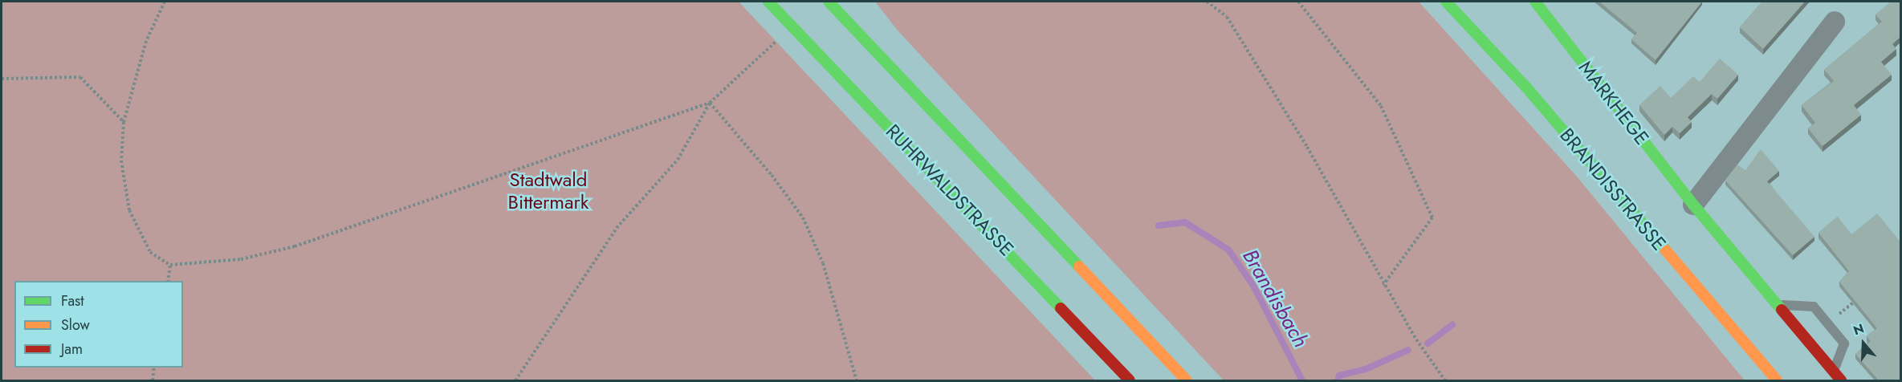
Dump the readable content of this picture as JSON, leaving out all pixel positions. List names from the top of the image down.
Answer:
{
  "streets": {
    "main road": ["MARKHEGE", "BRANDISSTRASSE", "RUHRWALDSTRASSE"]
  },
  "water": ["Brandisbach"],
  "parks": ["Stadtwald Bittermark"],
  "legend": ["Fast", "Slow", "Jam"],
  "north": "top"
}
